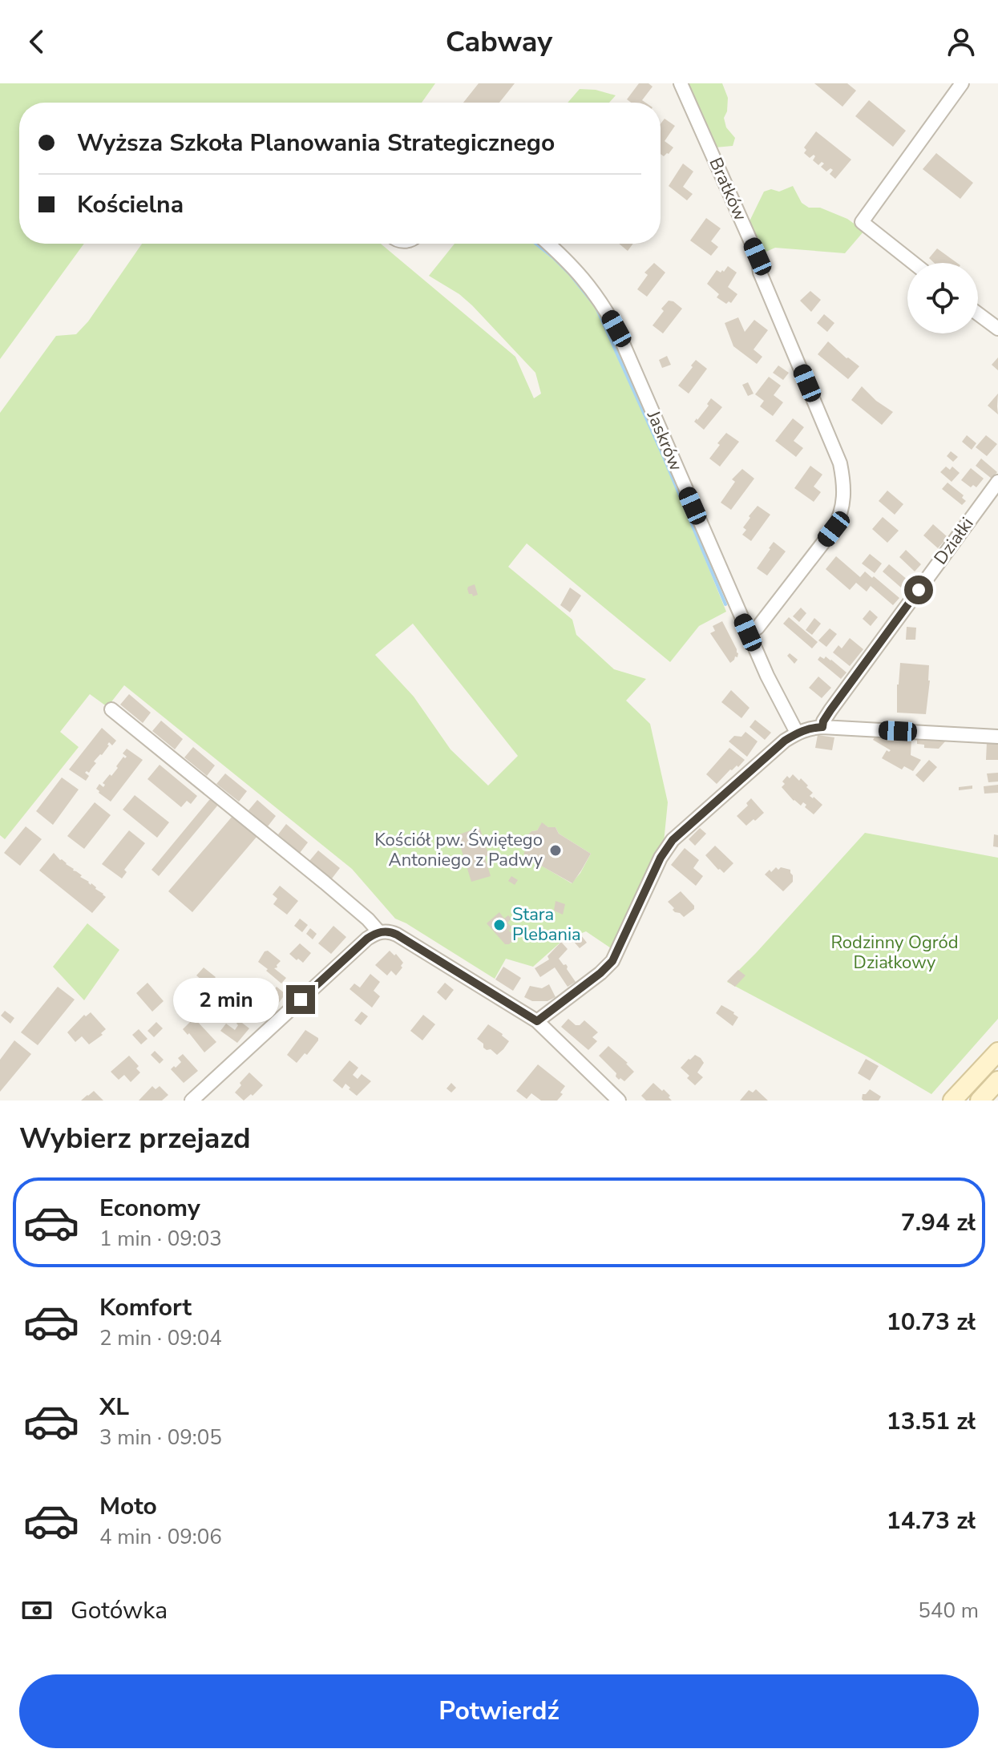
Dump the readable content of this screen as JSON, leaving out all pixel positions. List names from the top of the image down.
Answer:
{
  "streets": {
    "street": ["Bratków", "Jaskrów", "Działki"]
  },
  "crossings": [
    ["Bratków", "Jaskrów"]
  ],
  "parks": ["Rodzinny Ogród Działkowy"],
  "places": ["Kościół pw. Świętego Antoniego z Padwy", "Stara Plebania"],
  "page": {
    "header": "Cabway",
    "banner": ["Wyższa Szkoła Planowania Strategicznego", "Kościelna"],
    "bubble": "2 min",
    "heading": "Wybierz przejazd",
    "list": [
      {
        "name": "Economy",
        "note": "1 min · 09:03",
        "value": "7.94 zł"
      },
      {
        "name": "Komfort",
        "note": "2 min · 09:04",
        "value": "10.73 zł"
      },
      {
        "name": "XL",
        "note": "3 min · 09:05",
        "value": "13.51 zł"
      },
      {
        "name": "Moto",
        "note": "4 min · 09:06",
        "value": "14.73 zł"
      }
    ],
    "pay": ["Gotówka", "540 m"],
    "buttons": "Potwierdź"
  }
}
